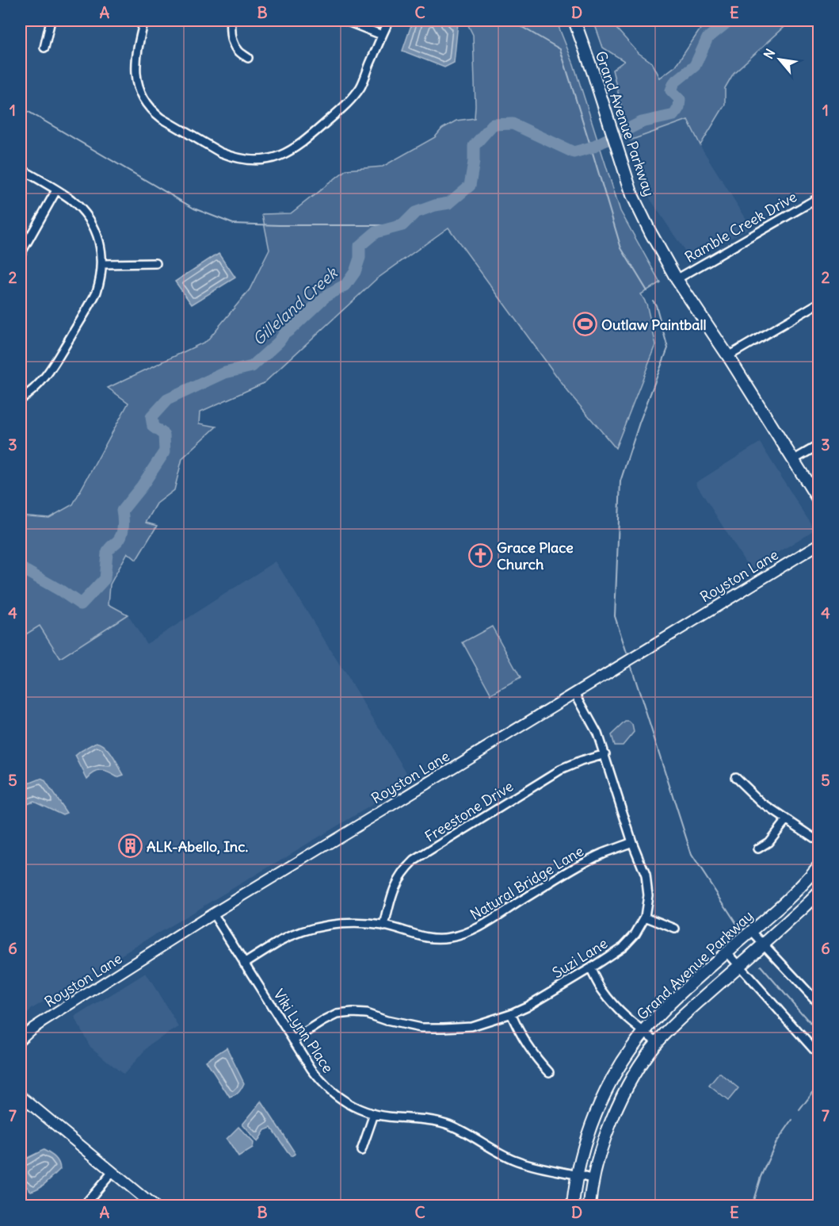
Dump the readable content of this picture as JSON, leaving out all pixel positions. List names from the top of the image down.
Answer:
{
  "streets": {
    "main road": ["Grand Avenue Parkway"],
    "street": [
      "Ramble Creek Drive",
      "Royston Lane",
      "Freestone Drive",
      "Natural Bridge Lane",
      "Suzi Lane",
      "Viki Lynn Place"
    ]
  },
  "crossings": [
    ["Grand Avenue Parkway", "Ramble Creek Drive"],
    ["Grand Avenue Parkway", "Viki Lynn Place"],
    ["Royston Lane", "Suzi Lane"],
    ["Royston Lane", "Viki Lynn Place"],
    ["Freestone Drive", "Natural Bridge Lane"],
    ["Freestone Drive", "Suzi Lane"],
    ["Natural Bridge Lane", "Suzi Lane"],
    ["Natural Bridge Lane", "Viki Lynn Place"],
    ["Suzi Lane", "Viki Lynn Place"]
  ],
  "water": ["Gilleland Creek"],
  "places": {
    "sports": ["Outlaw Paintball"],
    "church": ["Grace Place Church"],
    "building": ["ALK-Abello, Inc."]
  },
  "north": "top left",
  "grid": {
    "columns": [
      "A",
      "B",
      "C",
      "D",
      "E"
    ],
    "rows": [
      "1",
      "2",
      "3",
      "4",
      "5",
      "6",
      "7"
    ]
  }
}
